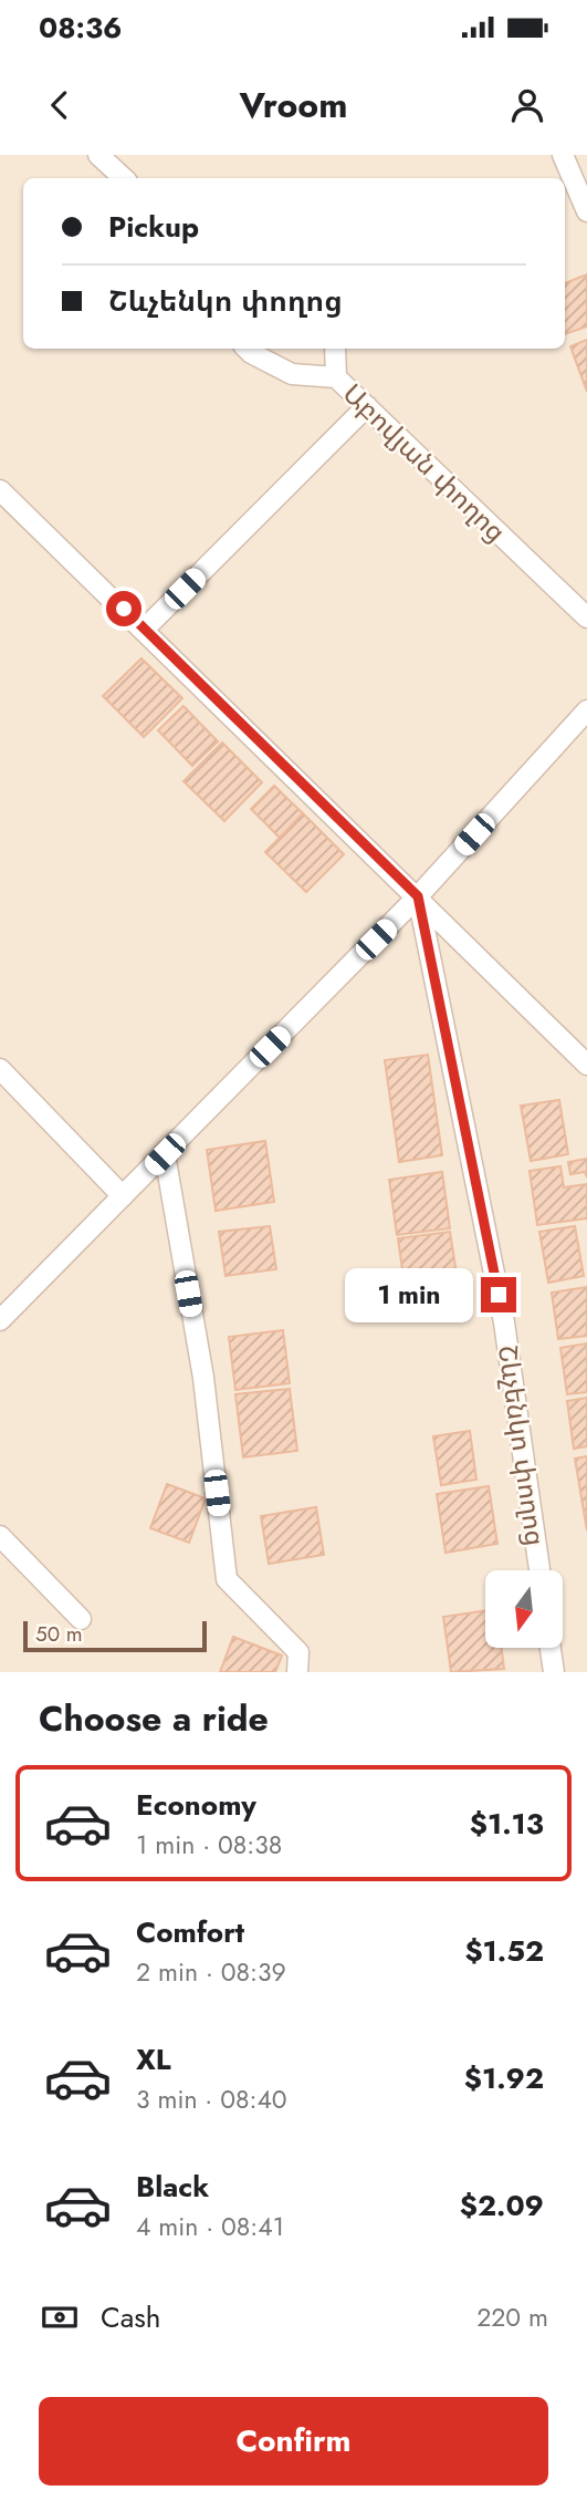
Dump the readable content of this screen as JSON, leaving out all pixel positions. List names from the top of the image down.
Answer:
{
  "streets": {
    "street": ["Աբովյան փողոց", "Շևչենկո փողոց"]
  },
  "scale_bar": "50 m",
  "north": "bottom",
  "page": {
    "status": "08:36",
    "header": "Vroom",
    "banner": ["Pickup", "Շևչենկո փողոց"],
    "bubble": "1 min",
    "scale": "50 m",
    "heading": "Choose a ride",
    "list": [
      {
        "name": "Economy",
        "note": "1 min · 08:38",
        "value": "$1.13"
      },
      {
        "name": "Comfort",
        "note": "2 min · 08:39",
        "value": "$1.52"
      },
      {
        "name": "XL",
        "note": "3 min · 08:40",
        "value": "$1.92"
      },
      {
        "name": "Black",
        "note": "4 min · 08:41",
        "value": "$2.09"
      }
    ],
    "pay": ["Cash", "220 m"],
    "buttons": "Confirm"
  }
}
